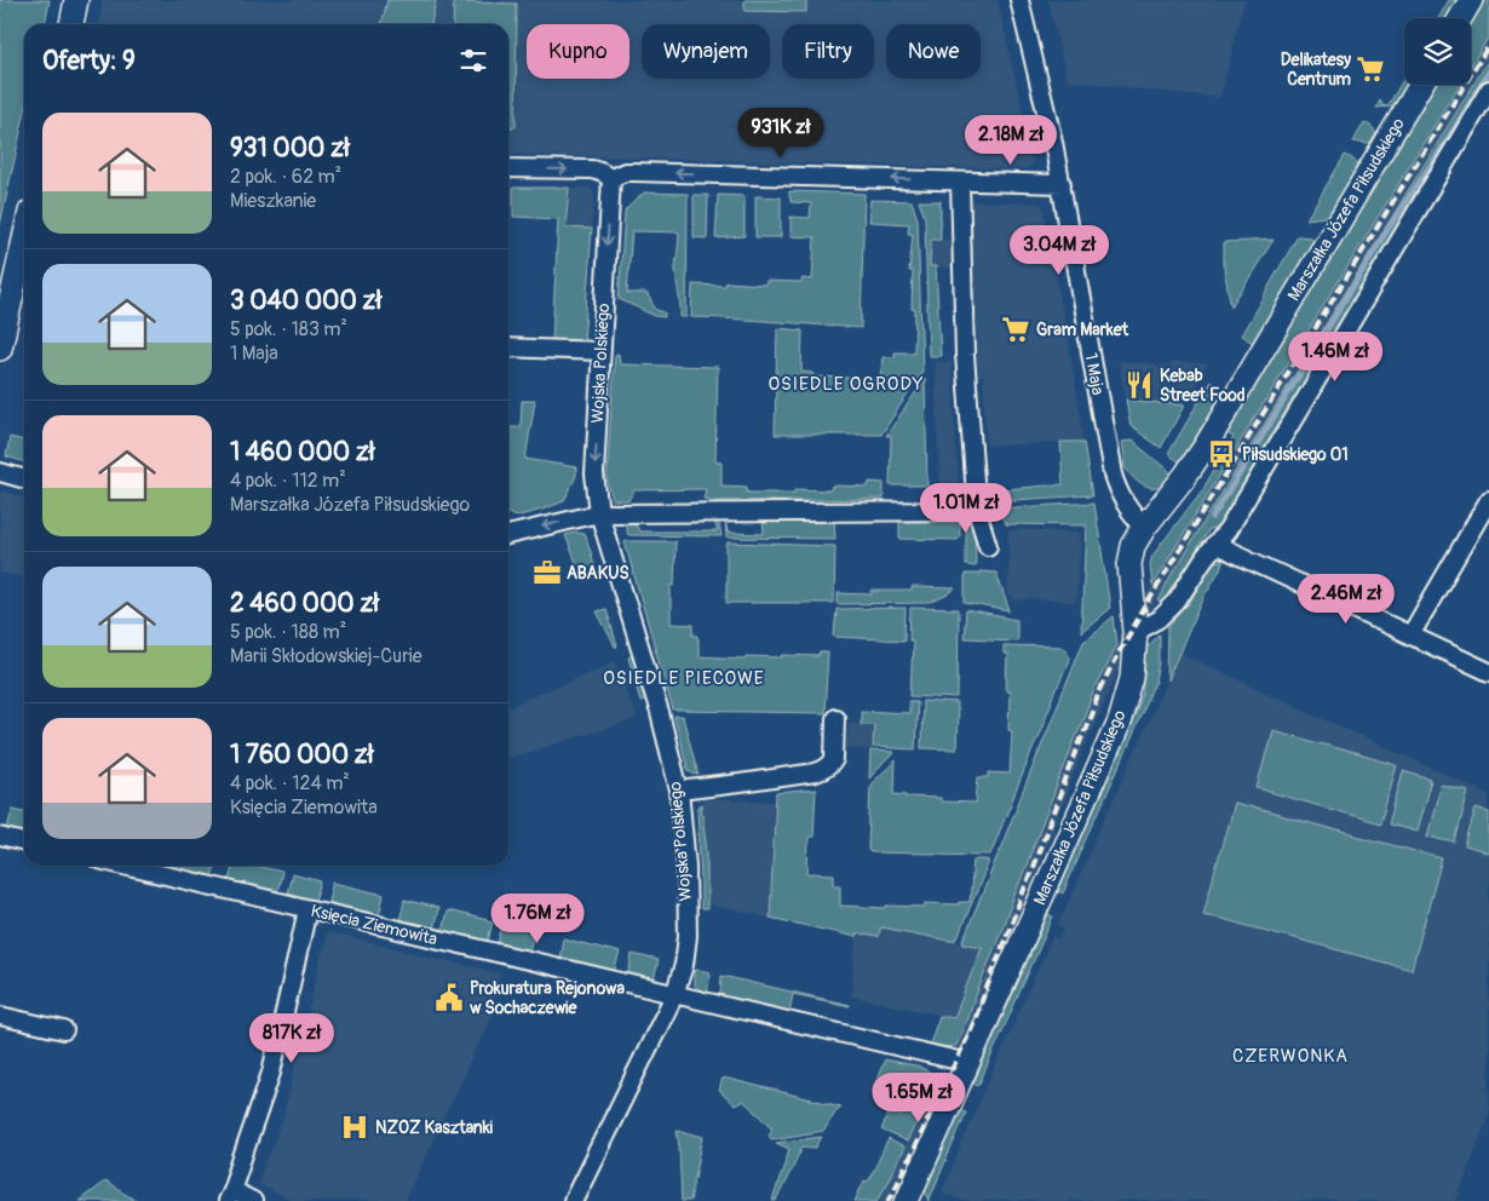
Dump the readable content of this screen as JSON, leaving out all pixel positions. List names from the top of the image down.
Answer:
{
  "streets": {
    "main road": ["Marszałka Józefa Piłsudskiego"],
    "street": ["Wojska Polskiego", "1 Maja", "Księcia Ziemowita"]
  },
  "crossings": [
    ["Marszałka Józefa Piłsudskiego", "1 Maja"],
    ["Marszałka Józefa Piłsudskiego", "Księcia Ziemowita"],
    ["Wojska Polskiego", "Księcia Ziemowita"]
  ],
  "districts": ["OSIEDLE OGRODY", "OSIEDLE PIECOWE", "CZERWONKA"],
  "places": {
    "supermarket": ["Delikatesy Centrum", "Gram Market"],
    "restaurant": ["Kebab Street Food"],
    "bus stop": ["Piłsudskiego 01"],
    "office": ["ABAKUS"],
    "public building": ["Prokuratura Rejonowa w Sochaczewie"],
    "hospital": ["NZOZ Kasztanki"]
  },
  "page": {
    "chip": [
      "Kupno",
      "Wynajem",
      "Filtry",
      "Nowe"
    ],
    "heading": "Oferty: 9",
    "list": [
      {
        "name": "931 000 zł",
        "note": "2 pok. · 62 m² · Mieszkanie"
      },
      {
        "name": "3 040 000 zł",
        "note": "5 pok. · 183 m² · 1 Maja"
      },
      {
        "name": "1 460 000 zł",
        "note": "4 pok. · 112 m² · Marszałka Józefa Piłsudskiego"
      },
      {
        "name": "2 460 000 zł",
        "note": "5 pok. · 188 m² · Marii Skłodowskiej-Curie"
      },
      {
        "name": "1 760 000 zł",
        "note": "4 pok. · 124 m² · Księcia Ziemowita"
      }
    ],
    "price": [
      "931K zł",
      "2.18M zł",
      "3.04M zł",
      "1.46M zł",
      "1.01M zł",
      "2.46M zł",
      "1.76M zł",
      "817K zł",
      "1.65M zł"
    ]
  }
}
